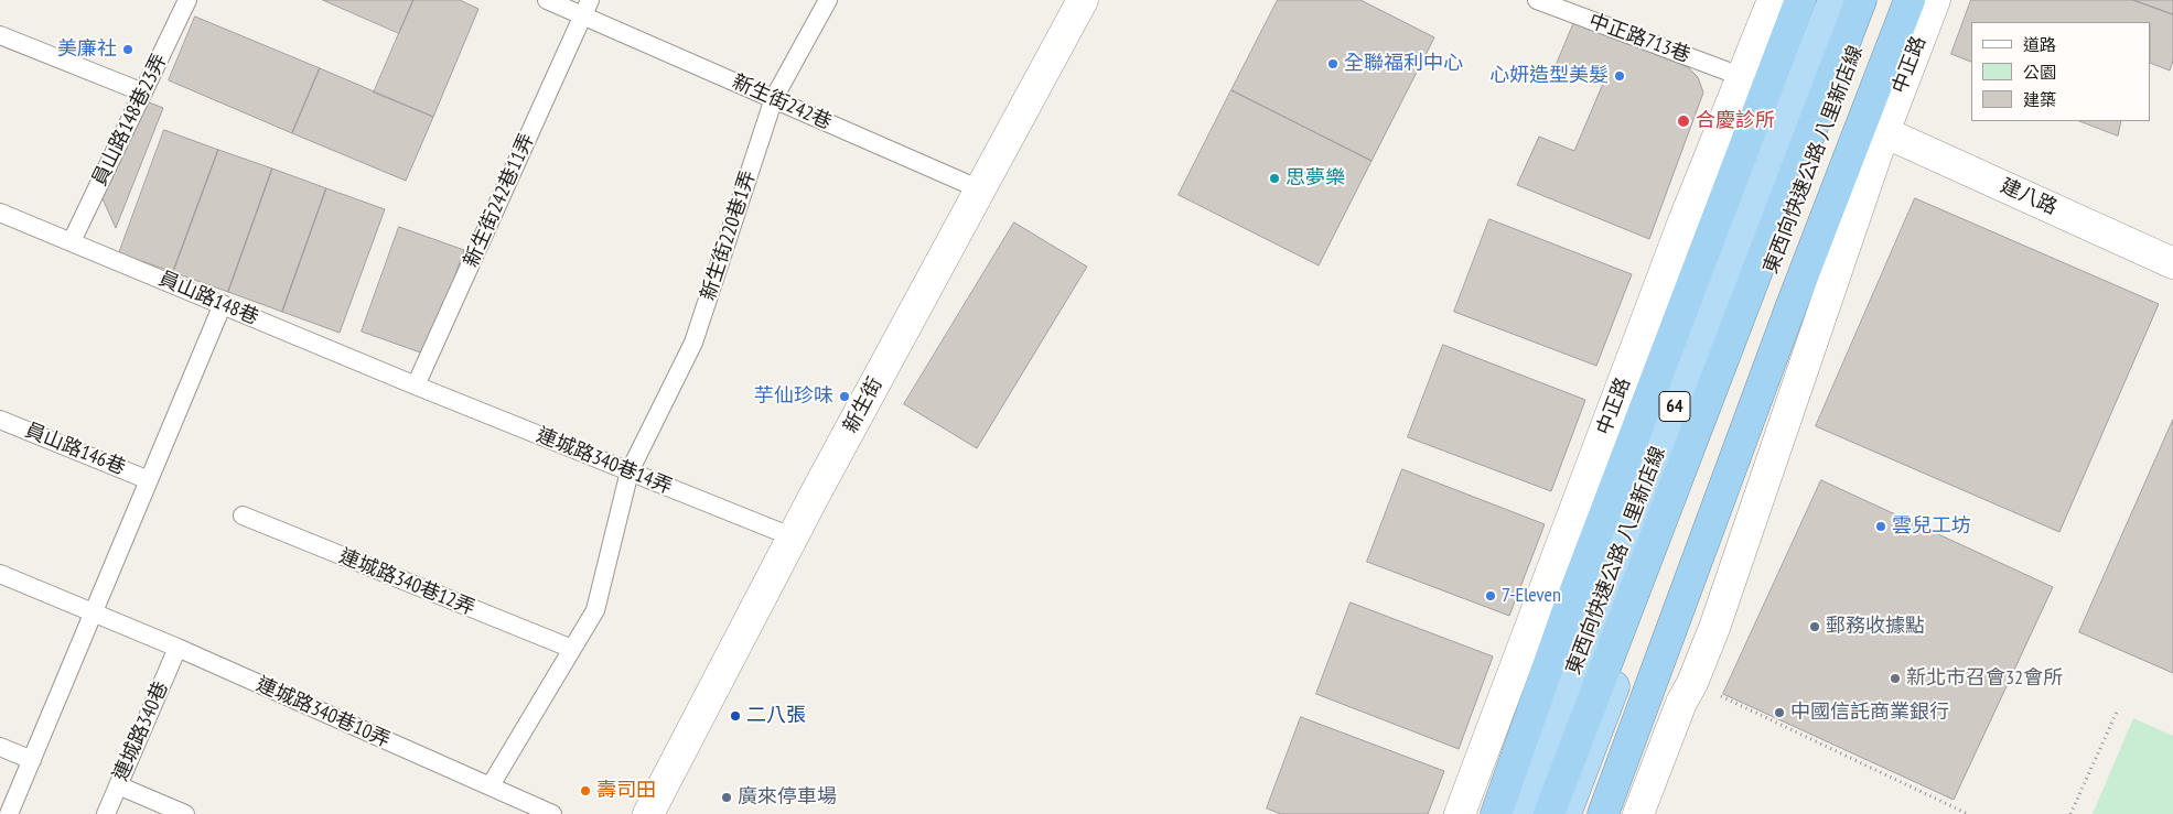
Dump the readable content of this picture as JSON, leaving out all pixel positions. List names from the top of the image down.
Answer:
{
  "streets": {
    "highway": ["東西向快速公路 八里新店線", "64"],
    "main road": ["中正路", "建八路", "新生街"],
    "lane": [
      "中正路713巷",
      "新生街242巷",
      "員山路148巷23弄",
      "新生街242巷11弄",
      "新生街220巷1弄",
      "員山路148巷",
      "員山路146巷",
      "連城路340巷14弄",
      "連城路340巷12弄",
      "連城路340巷10弄",
      "連城路340巷"
    ]
  },
  "crossings": [
    ["中正路713巷", "中正路"],
    ["中正路", "建八路"],
    ["新生街242巷", "新生街242巷11弄"],
    ["新生街242巷", "新生街220巷1弄"],
    ["新生街242巷", "新生街"],
    ["員山路148巷23弄", "員山路148巷"],
    ["新生街242巷11弄", "員山路148巷"],
    ["新生街242巷11弄", "連城路340巷14弄"],
    ["新生街220巷1弄", "連城路340巷14弄"],
    ["員山路148巷", "連城路340巷14弄"],
    ["新生街", "連城路340巷14弄"],
    ["連城路340巷10弄", "連城路340巷"]
  ],
  "places": [
    "美廉社",
    "全聯福利中心",
    "心妍造型美髮",
    "合慶診所",
    "思夢樂",
    "芋仙珍味",
    "雲兒工坊",
    "7-Eleven",
    "郵務收據點",
    "新北市召會32會所",
    "中國信託商業銀行",
    "二八張",
    "壽司田",
    "廣來停車場"
  ],
  "legend": ["道路", "公園", "建築"]
}
